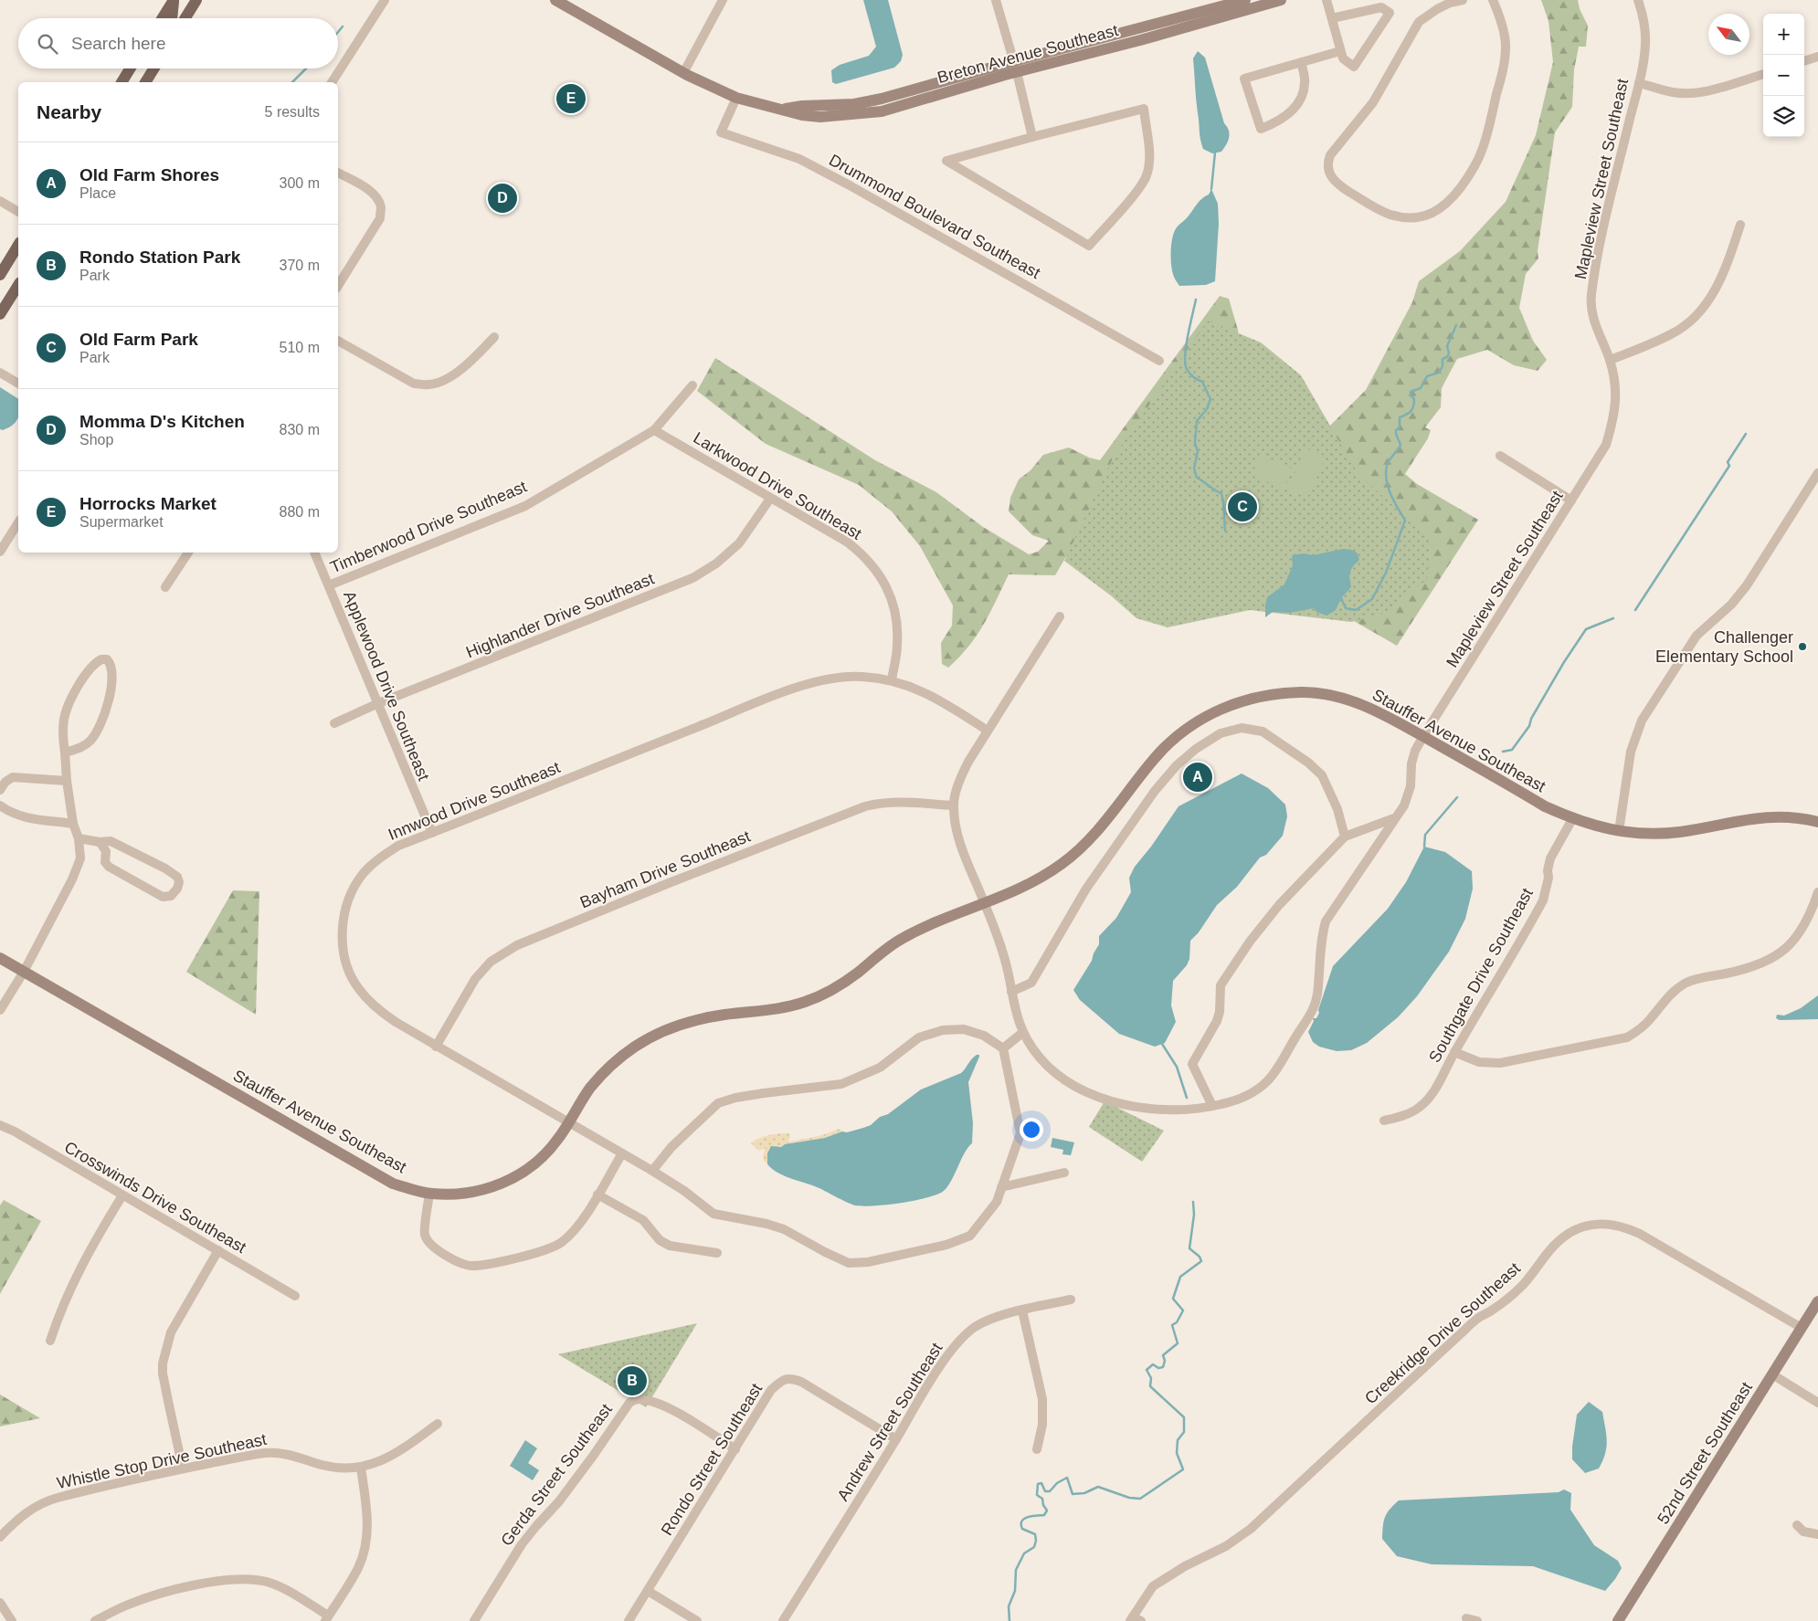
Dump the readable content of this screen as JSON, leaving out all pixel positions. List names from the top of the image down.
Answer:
{
  "streets": {
    "street": [
      "Breton Avenue Southeast",
      "Mapleview Street Southeast",
      "Drummond Boulevard Southeast",
      "Larkwood Drive Southeast",
      "Timberwood Drive Southeast",
      "Highlander Drive Southeast",
      "Applewood Drive Southeast",
      "Stauffer Avenue Southeast",
      "Innwood Drive Southeast",
      "Bayham Drive Southeast",
      "Southgate Drive Southeast",
      "Crosswinds Drive Southeast",
      "Creekridge Drive Southeast",
      "Andrew Street Southeast",
      "52nd Street Southeast",
      "Rondo Street Southeast",
      "Whistle Stop Drive Southeast",
      "Gerda Street Southeast"
    ]
  },
  "crossings": [
    ["Breton Avenue Southeast", "Drummond Boulevard Southeast"],
    ["Mapleview Street Southeast", "Stauffer Avenue Southeast"],
    ["Mapleview Street Southeast", "Bayham Drive Southeast"],
    ["Larkwood Drive Southeast", "Timberwood Drive Southeast"],
    ["Larkwood Drive Southeast", "Highlander Drive Southeast"],
    ["Larkwood Drive Southeast", "Innwood Drive Southeast"],
    ["Timberwood Drive Southeast", "Applewood Drive Southeast"],
    ["Highlander Drive Southeast", "Applewood Drive Southeast"],
    ["Applewood Drive Southeast", "Innwood Drive Southeast"],
    ["Stauffer Avenue Southeast", "Innwood Drive Southeast"],
    ["Stauffer Avenue Southeast", "Southgate Drive Southeast"],
    ["Innwood Drive Southeast", "Bayham Drive Southeast"],
    ["Creekridge Drive Southeast", "52nd Street Southeast"],
    ["Andrew Street Southeast", "Rondo Street Southeast"],
    ["Rondo Street Southeast", "Gerda Street Southeast"]
  ],
  "places": ["Challenger Elementary School"],
  "north": "top left",
  "page": {
    "map_buttons": ["+", "−"],
    "search": "Search here",
    "pins": [
      "E",
      "D",
      "C",
      "A",
      "B"
    ],
    "heading": ["Nearby", "5 results"],
    "list": [
      {
        "mark": "A",
        "name": "Old Farm Shores",
        "note": "Place",
        "value": "300 m"
      },
      {
        "mark": "B",
        "name": "Rondo Station Park",
        "note": "Park",
        "value": "370 m"
      },
      {
        "mark": "C",
        "name": "Old Farm Park",
        "note": "Park",
        "value": "510 m"
      },
      {
        "mark": "D",
        "name": "Momma D's Kitchen",
        "note": "Shop",
        "value": "830 m"
      },
      {
        "mark": "E",
        "name": "Horrocks Market",
        "note": "Supermarket",
        "value": "880 m"
      }
    ]
  }
}
